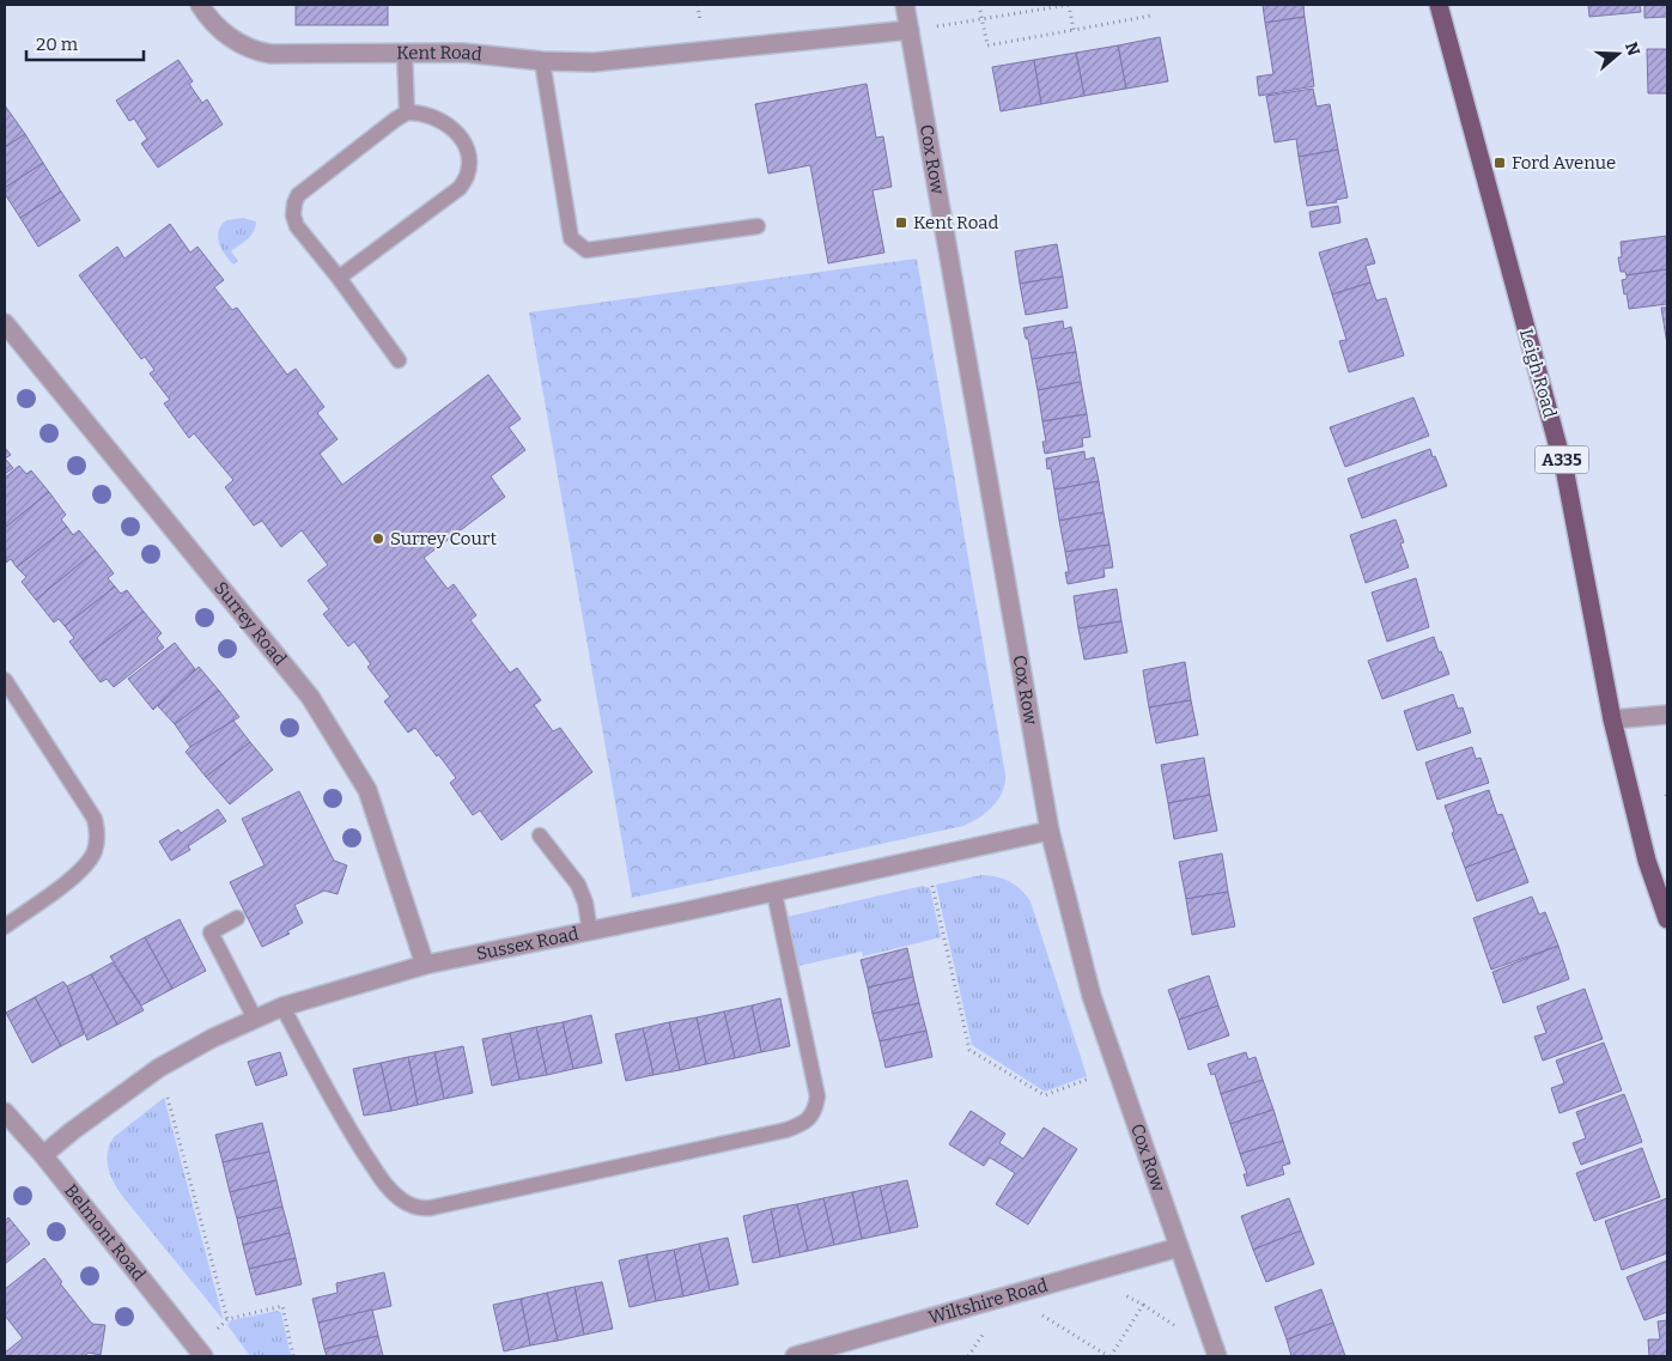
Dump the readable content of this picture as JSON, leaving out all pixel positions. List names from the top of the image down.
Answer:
{
  "streets": {
    "main road": ["Leigh Road", "A335"],
    "street": [
      "Kent Road",
      "Cox Row",
      "Surrey Road",
      "Sussex Road",
      "Belmont Road",
      "Wiltshire Road"
    ]
  },
  "crossings": [
    ["Kent Road", "Cox Row"],
    ["Cox Row", "Sussex Road"],
    ["Cox Row", "Wiltshire Road"],
    ["Surrey Road", "Sussex Road"],
    ["Sussex Road", "Belmont Road"]
  ],
  "places": {
    "transit": ["Ford Avenue", "Kent Road"],
    "other": ["Surrey Court"]
  },
  "scale_bar": "20 m",
  "north": "right"
}
